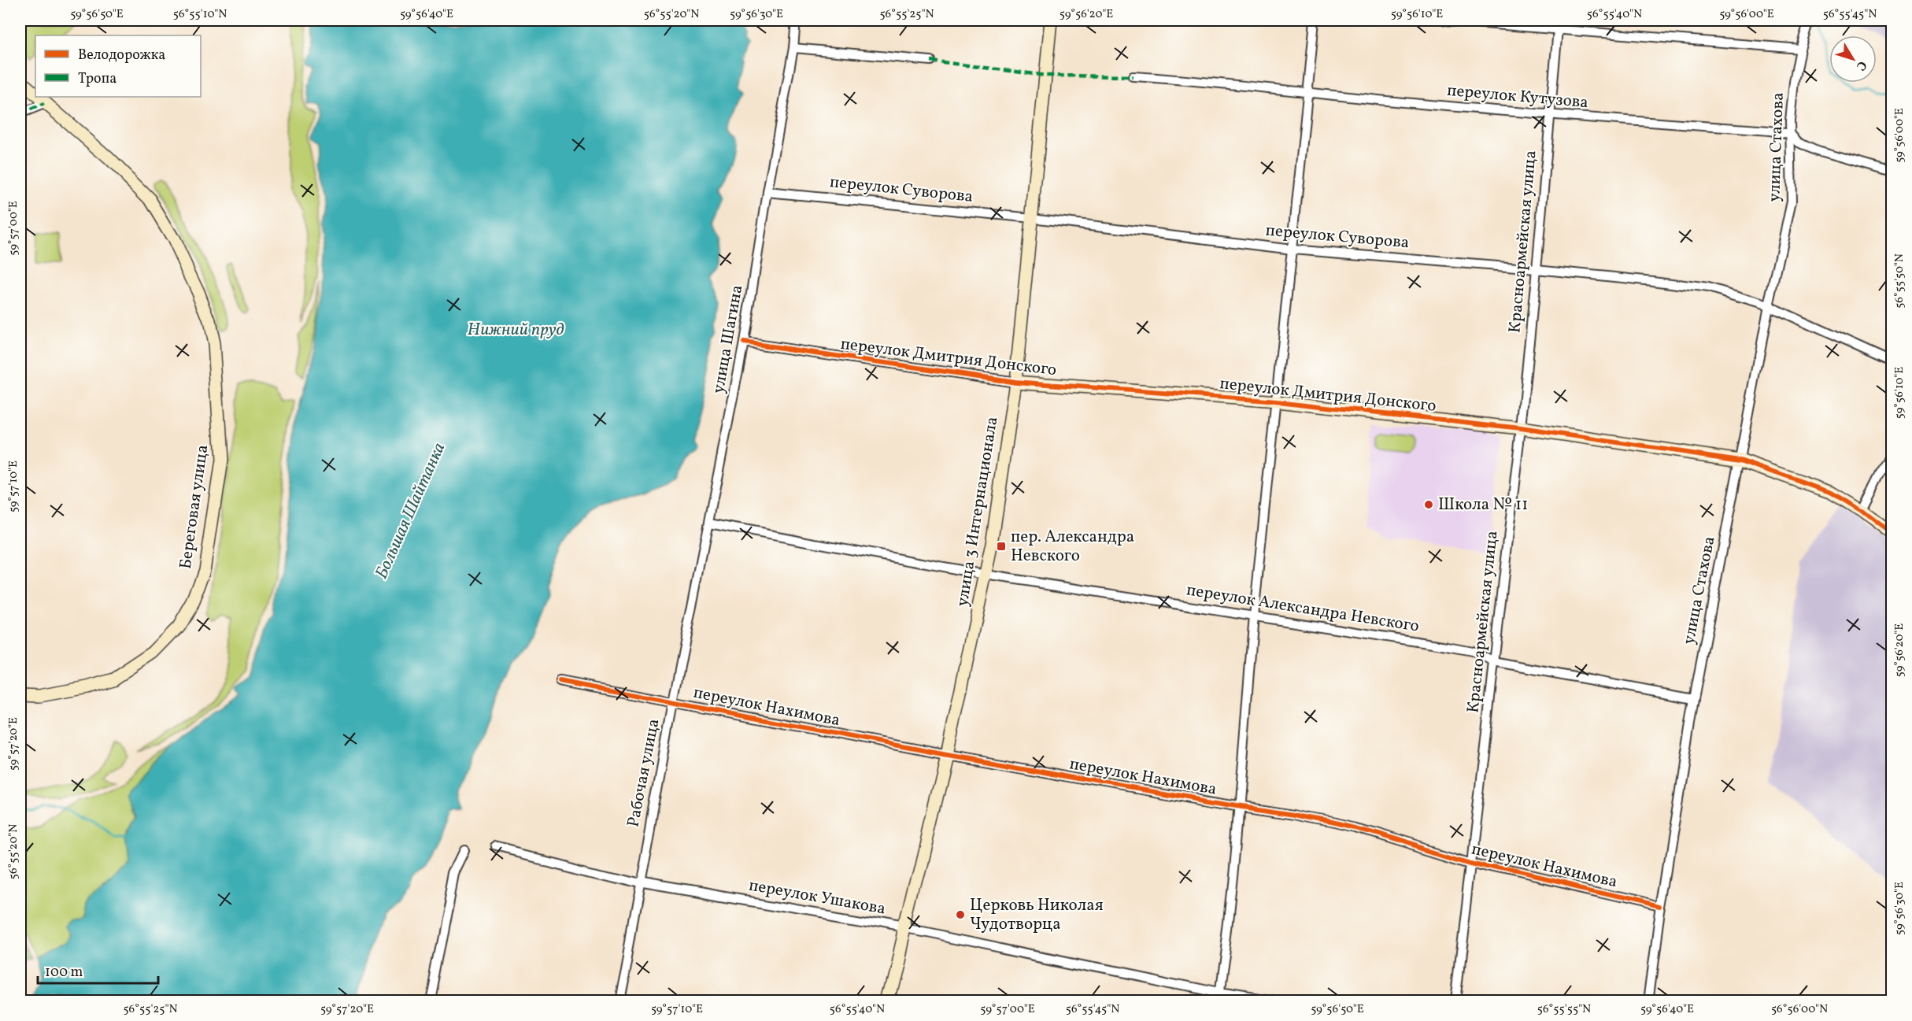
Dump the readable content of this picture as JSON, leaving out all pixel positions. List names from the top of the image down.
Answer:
{
  "streets": {
    "street": [
      "переулок Кутузова",
      "улица Стахова",
      "переулок Суворова",
      "Красноармейская улица",
      "улица Шагина",
      "переулок Дмитрия Донского",
      "Береговая улица",
      "улица 3 Интернационала",
      "переулок Александра Невского",
      "переулок Нахимова",
      "Рабочая улица",
      "переулок Ушакова"
    ]
  },
  "crossings": [
    ["переулок Кутузова", "улица Стахова"],
    ["переулок Кутузова", "Красноармейская улица"],
    ["улица Стахова", "переулок Суворова"],
    ["улица Стахова", "переулок Дмитрия Донского"],
    ["улица Стахова", "переулок Александра Невского"],
    ["улица Стахова", "переулок Нахимова"],
    ["переулок Суворова", "Красноармейская улица"],
    ["переулок Суворова", "улица Шагина"],
    ["переулок Суворова", "улица 3 Интернационала"],
    ["Красноармейская улица", "переулок Дмитрия Донского"],
    ["Красноармейская улица", "переулок Александра Невского"],
    ["Красноармейская улица", "переулок Нахимова"],
    ["улица Шагина", "переулок Дмитрия Донского"],
    ["улица Шагина", "переулок Александра Невского"],
    ["улица Шагина", "Рабочая улица"],
    ["переулок Дмитрия Донского", "улица 3 Интернационала"],
    ["улица 3 Интернационала", "переулок Александра Невского"],
    ["улица 3 Интернационала", "переулок Нахимова"],
    ["улица 3 Интернационала", "переулок Ушакова"],
    ["переулок Александра Невского", "Рабочая улица"],
    ["переулок Нахимова", "Рабочая улица"],
    ["Рабочая улица", "переулок Ушакова"]
  ],
  "water": ["Нижний пруд", "Большая Шайтанка"],
  "places": {
    "other": ["Школа № 11", "Церковь Николая Чудотворца"],
    "transit": ["пер. Александра Невского"]
  },
  "legend": ["Велодорожка", "Тропа"],
  "scale_bar": "100 m",
  "north": "bottom right",
  "coordinates": [
    "59°56'50\"E",
    "56°55'10\"N",
    "59°56'40\"E",
    "56°55'20\"N",
    "59°56'30\"E",
    "56°55'25\"N",
    "59°56'20\"E",
    "59°56'10\"E",
    "56°55'40\"N",
    "59°56'00\"E",
    "56°55'45\"N",
    "59°57'00\"E",
    "56°55'50\"N",
    "59°57'10\"E",
    "59°57'20\"E",
    "56°55'55\"N",
    "56°56'00\"N"
  ]
}
